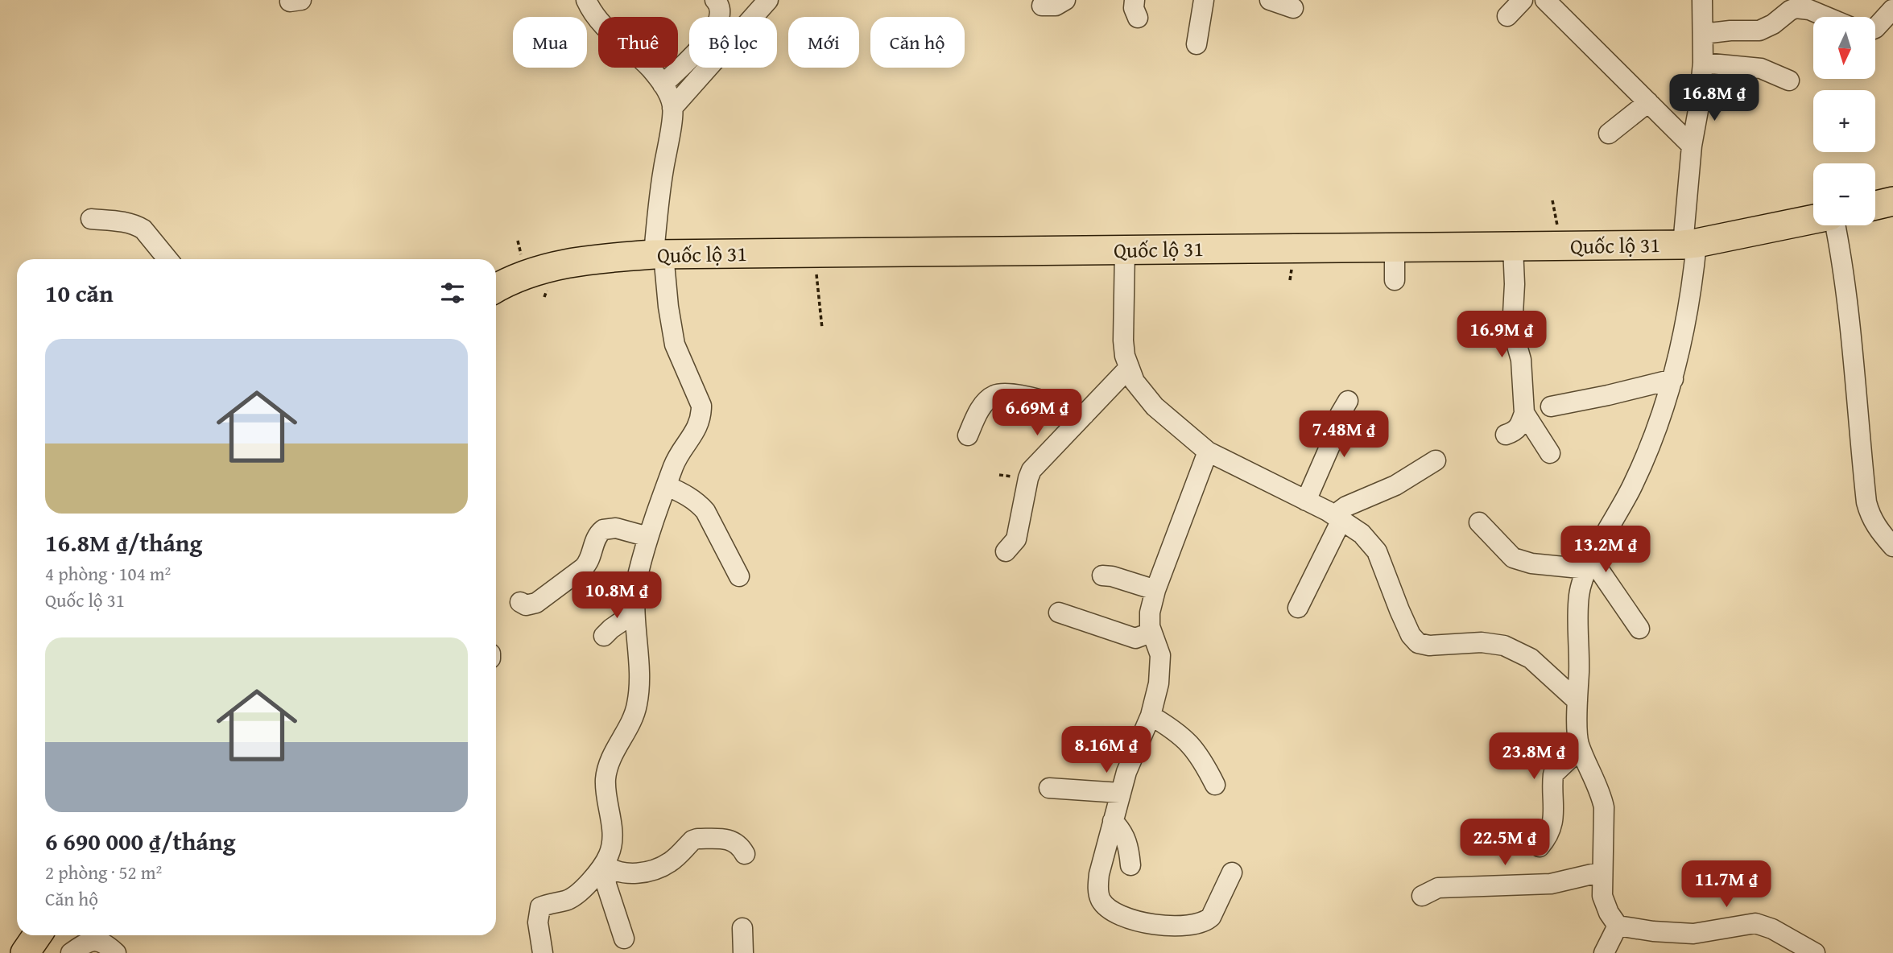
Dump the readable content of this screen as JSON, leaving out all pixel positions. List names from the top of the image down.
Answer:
{
  "streets": {
    "highway": ["Quốc lộ 31"]
  },
  "north": "bottom",
  "page": {
    "map_buttons": ["+", "−"],
    "chip": [
      "Mua",
      "Thuê",
      "Bộ lọc",
      "Mới",
      "Căn hộ"
    ],
    "price": [
      "16.8M ₫",
      "16.9M ₫",
      "6.69M ₫",
      "7.48M ₫",
      "13.2M ₫",
      "10.8M ₫",
      "8.16M ₫",
      "23.8M ₫",
      "22.5M ₫",
      "11.7M ₫"
    ],
    "heading": "10 căn",
    "list": [
      {
        "name": "16.8M ₫/tháng",
        "note": "4 phòng · 104 m² · Quốc lộ 31"
      },
      {
        "name": "6 690 000 ₫/tháng",
        "note": "2 phòng · 52 m² · Căn hộ"
      }
    ]
  }
}
